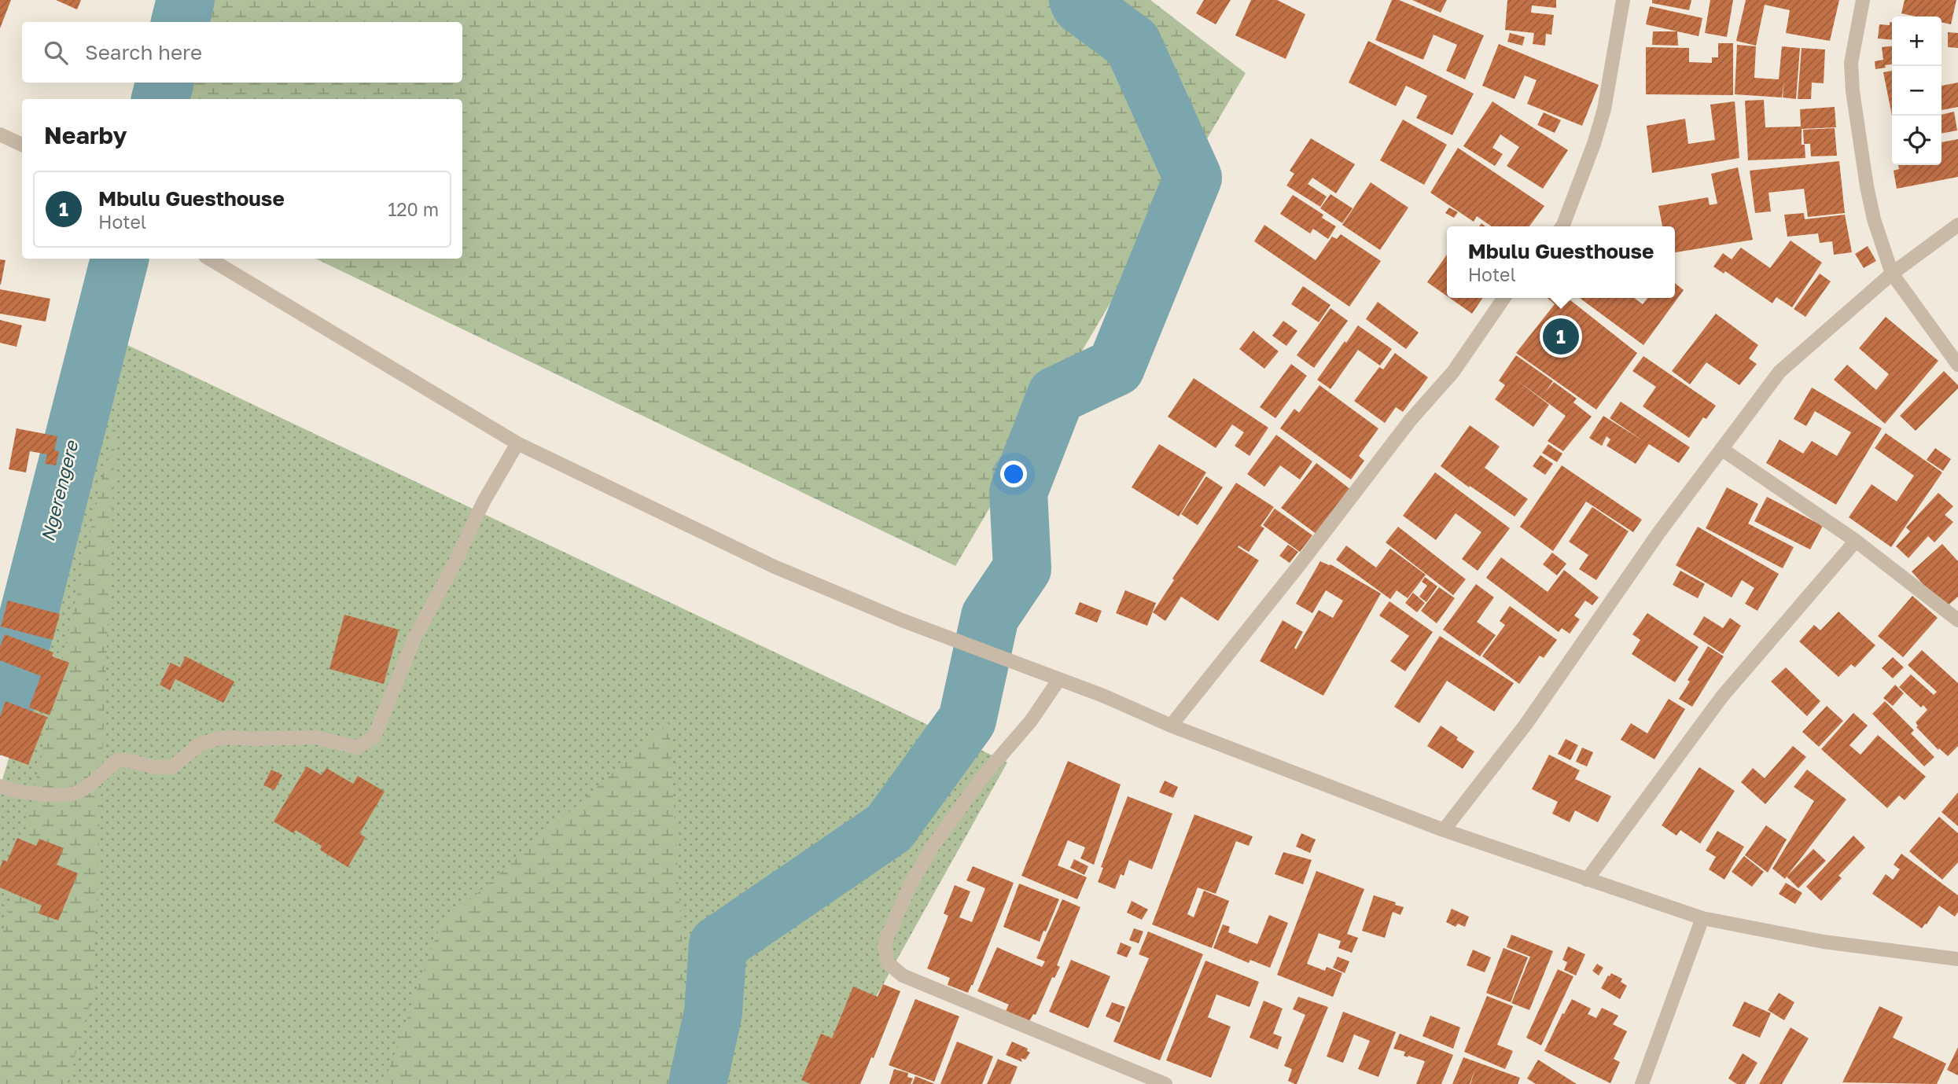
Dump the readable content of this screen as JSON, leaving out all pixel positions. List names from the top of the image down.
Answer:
{
  "water": ["Ngerengere"],
  "page": {
    "map_buttons": ["+", "−"],
    "search": "Search here",
    "heading": "Nearby",
    "list": [
      {
        "mark": "1",
        "name": "Mbulu Guesthouse",
        "note": "Hotel",
        "value": "120 m"
      }
    ],
    "popup": ["Mbulu Guesthouse", "Hotel"],
    "pins": "1"
  }
}
